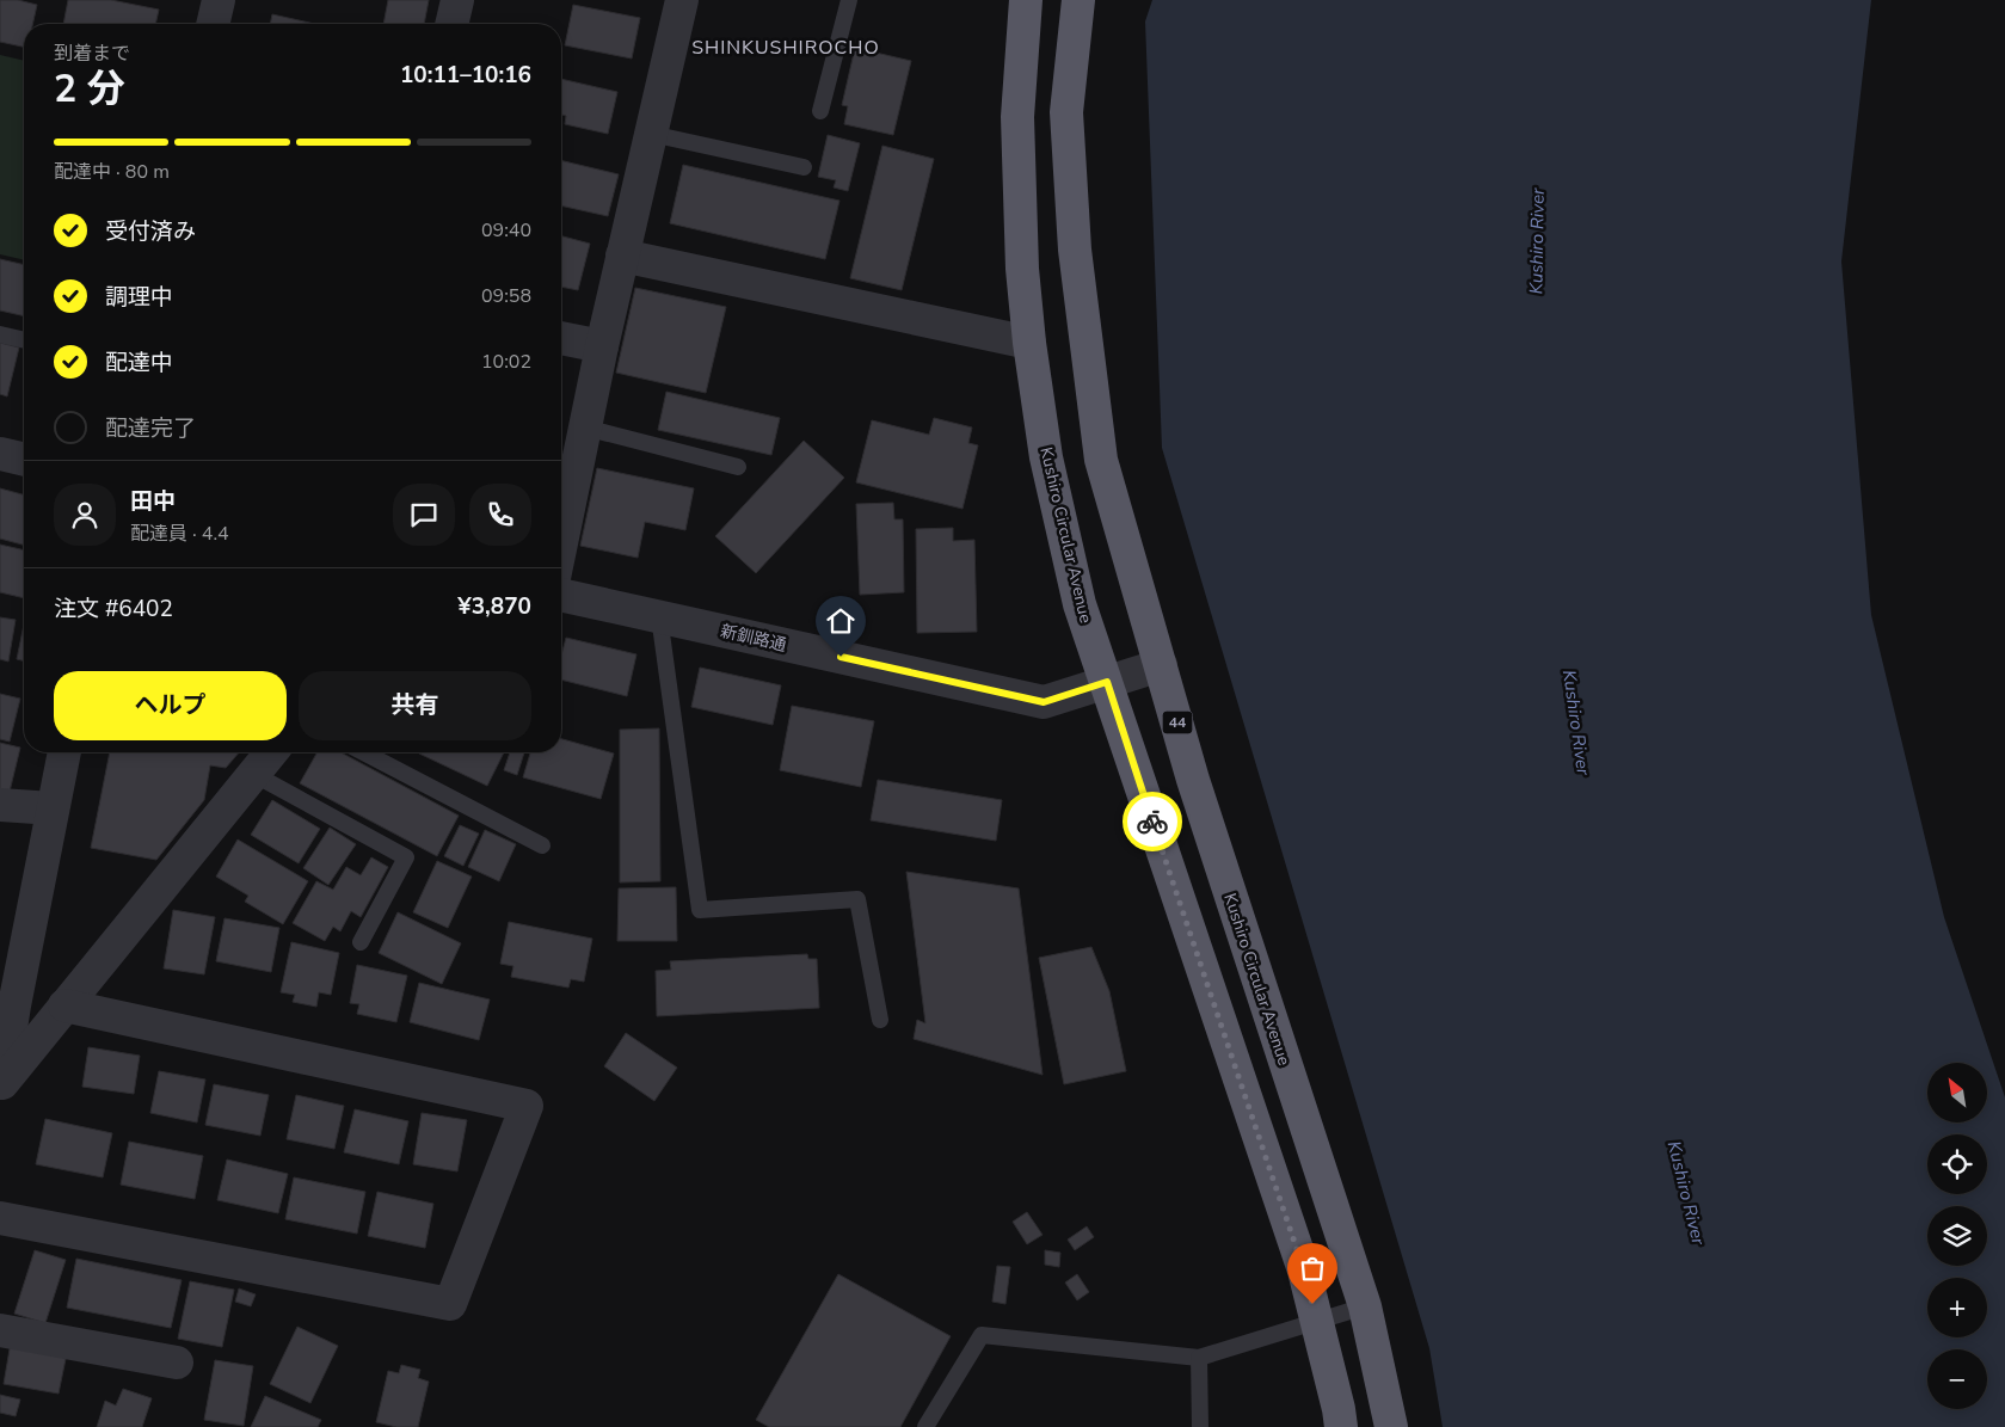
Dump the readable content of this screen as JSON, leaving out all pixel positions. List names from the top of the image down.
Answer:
{
  "streets": {
    "highway": ["Kushiro Circular Avenue", "44"],
    "street": ["新釧路通"]
  },
  "crossings": [
    ["Kushiro Circular Avenue", "新釧路通"]
  ],
  "districts": ["SHINKUSHIROCHO"],
  "water": ["Kushiro River"],
  "north": "top left",
  "page": {
    "heading": ["2 分", "到着まで", "10:11–10:16"],
    "panel": [
      "田中",
      "配達員 · 4.4",
      "注文 #6402",
      "¥3,870"
    ],
    "bar": "配達中 · 80 m",
    "list": [
      ["受付済み", "09:40"],
      ["調理中", "09:58"],
      ["配達中", "10:02"],
      "配達完了"
    ],
    "buttons": ["ヘルプ", "共有"],
    "map_buttons": ["+", "−"]
  }
}
